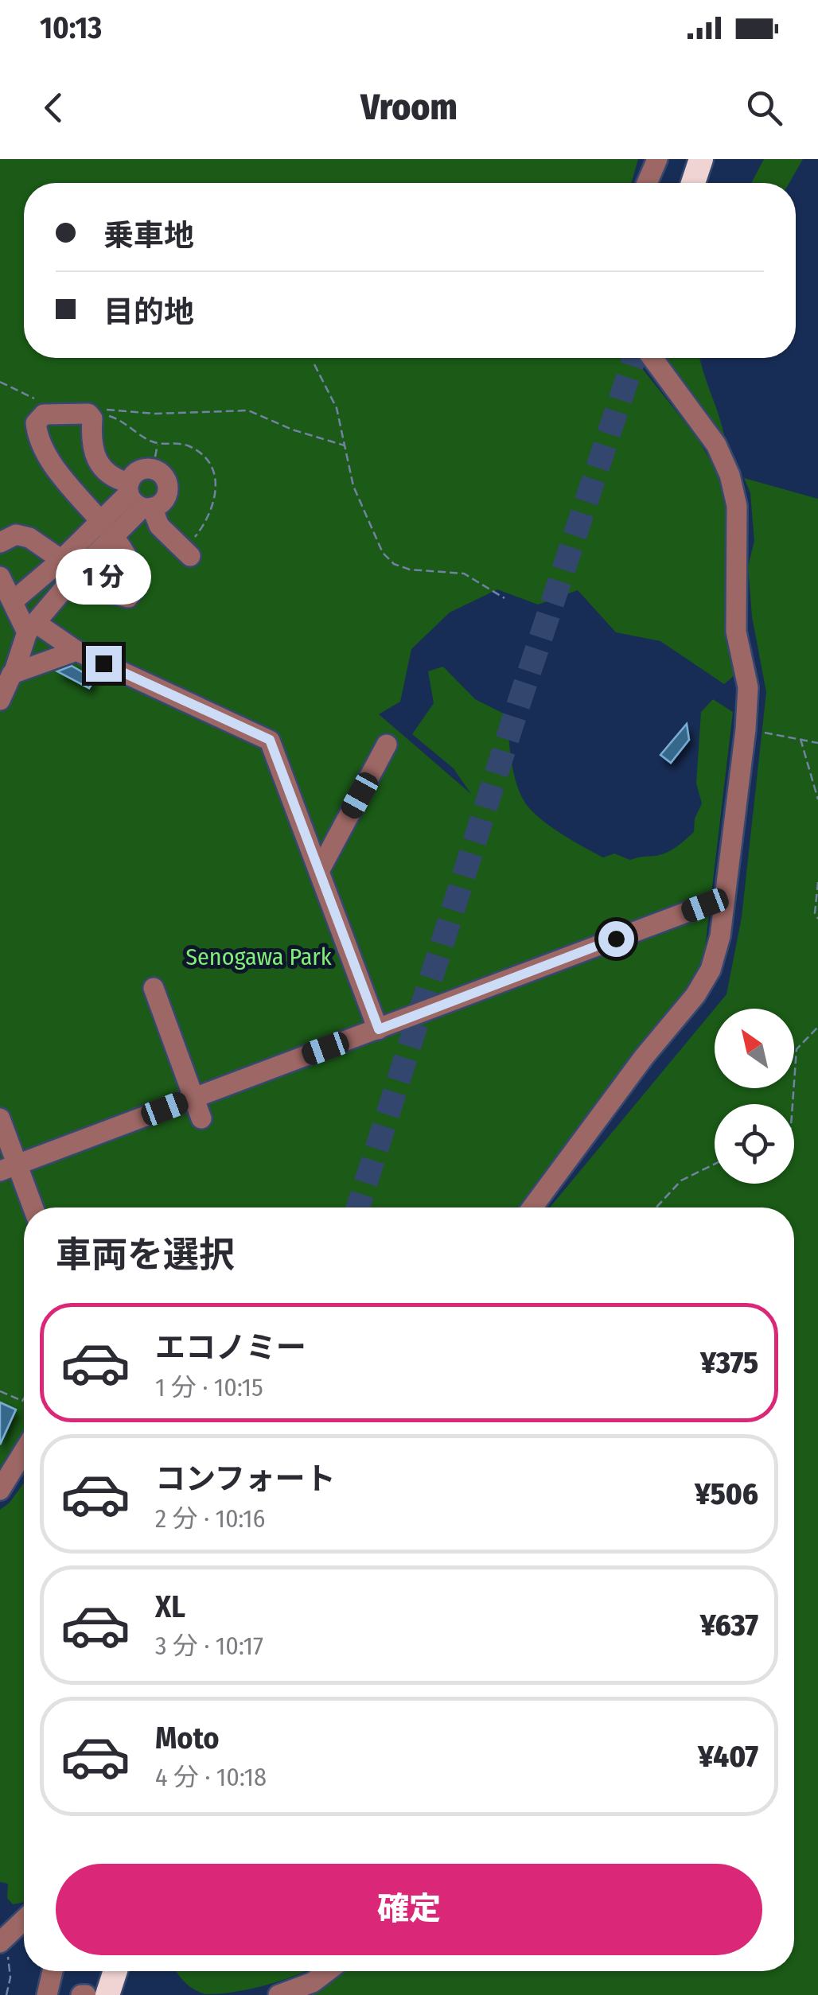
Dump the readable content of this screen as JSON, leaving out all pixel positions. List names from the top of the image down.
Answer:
{
  "parks": ["Senogawa Park"],
  "north": "top left",
  "page": {
    "status": "10:13",
    "header": "Vroom",
    "banner": ["乗車地", "目的地"],
    "bubble": "1 分",
    "heading": "車両を選択",
    "list": [
      {
        "name": "エコノミー",
        "note": "1 分 · 10:15",
        "value": "¥375"
      },
      {
        "name": "コンフォート",
        "note": "2 分 · 10:16",
        "value": "¥506"
      },
      {
        "name": "XL",
        "note": "3 分 · 10:17",
        "value": "¥637"
      },
      {
        "name": "Moto",
        "note": "4 分 · 10:18",
        "value": "¥407"
      }
    ],
    "buttons": "確定"
  }
}
